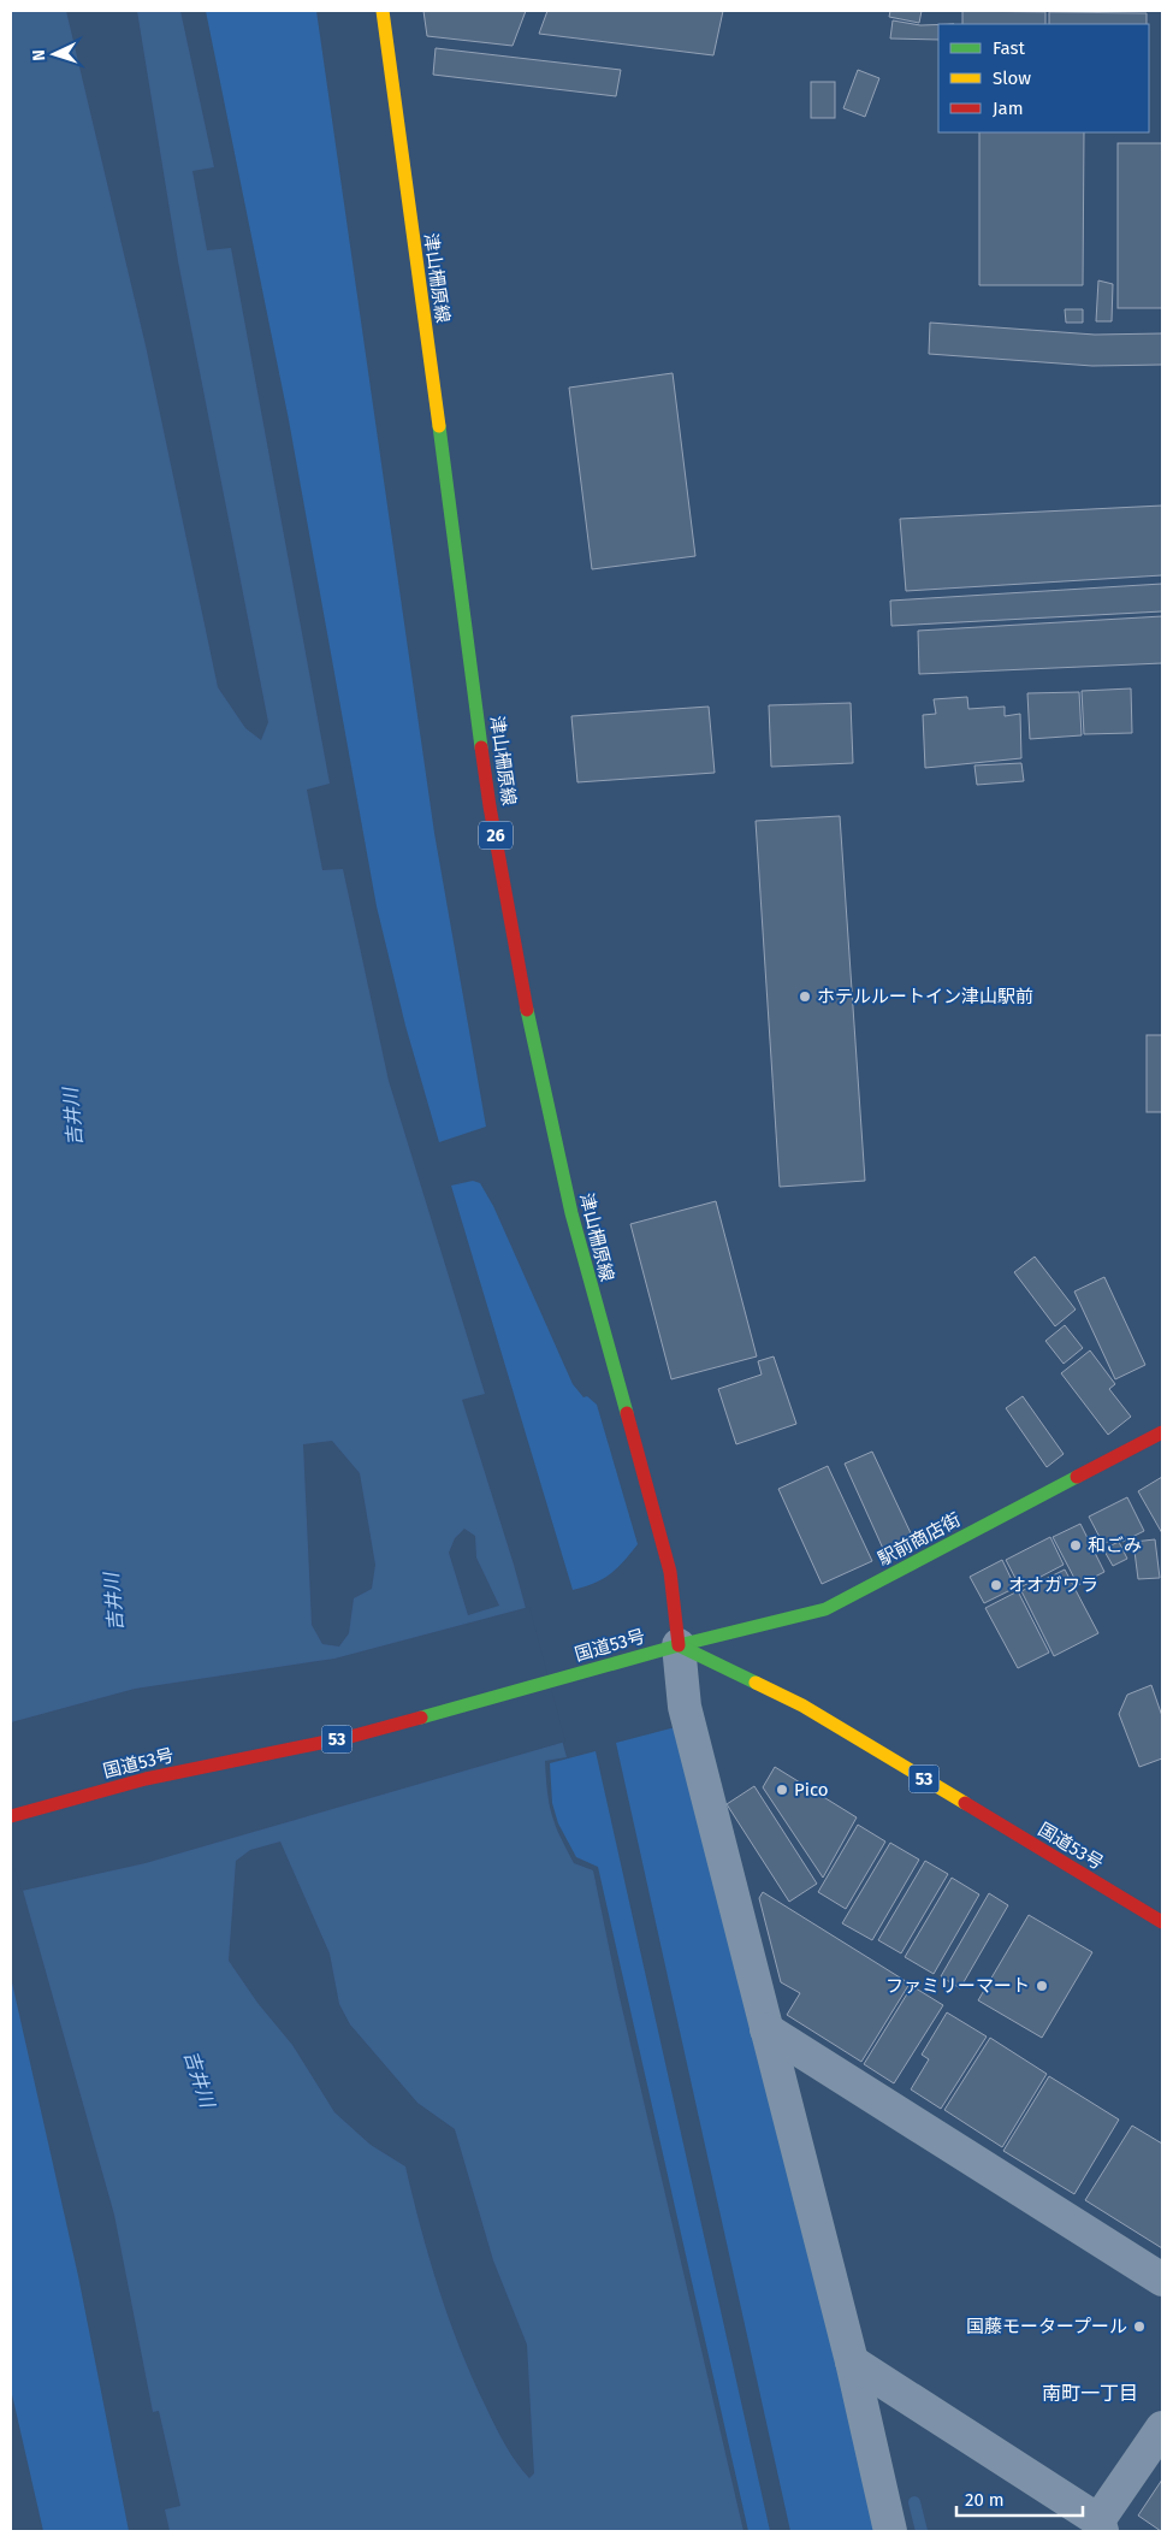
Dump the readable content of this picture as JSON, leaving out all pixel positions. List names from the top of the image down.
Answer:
{
  "streets": {
    "main road": [
      "津山柵原線",
      "26",
      "駅前商店街",
      "国道53号",
      "53"
    ]
  },
  "crossings": [
    ["津山柵原線", "駅前商店街"],
    ["津山柵原線", "国道53号"],
    ["駅前商店街", "国道53号"]
  ],
  "districts": ["南町一丁目"],
  "water": ["吉井川"],
  "places": [
    "ホテルルートイン津山駅前",
    "和ごみ",
    "オオガワラ",
    "Pico",
    "ファミリーマート",
    "国藤モータープール"
  ],
  "legend": ["Fast", "Slow", "Jam"],
  "scale_bar": "20 m",
  "north": "left"
}
